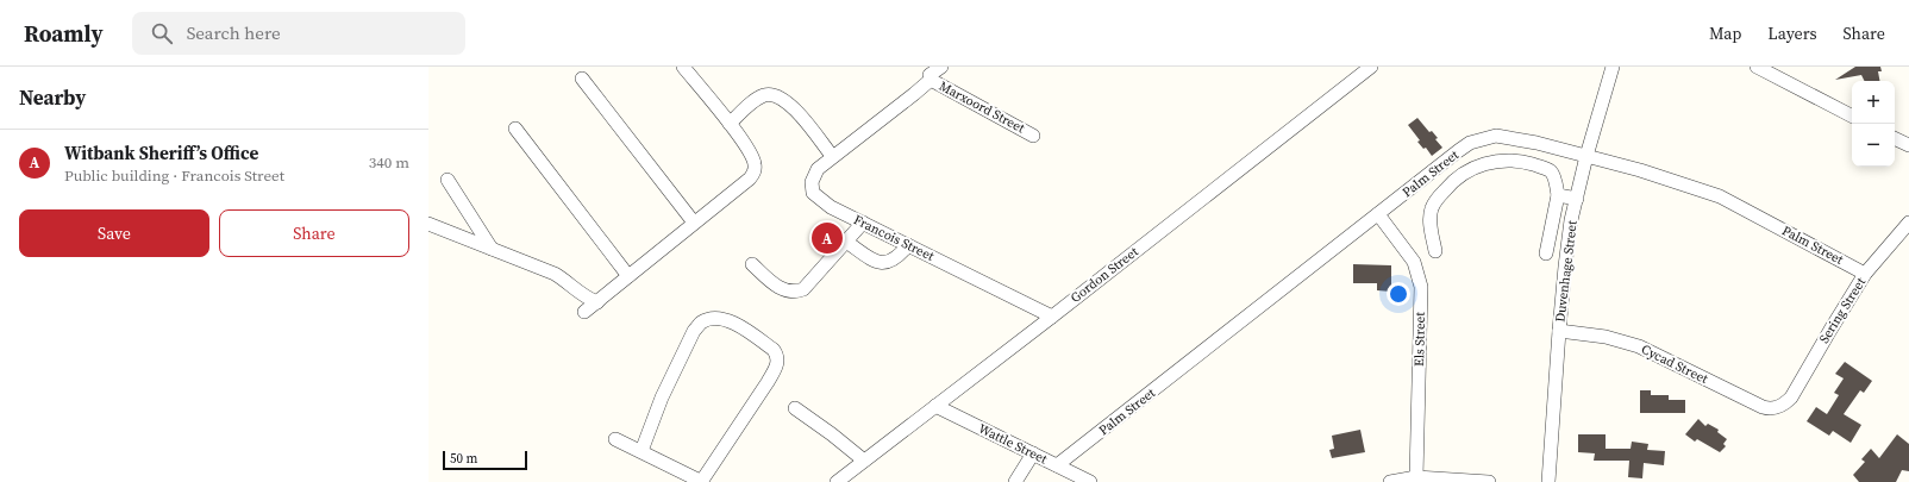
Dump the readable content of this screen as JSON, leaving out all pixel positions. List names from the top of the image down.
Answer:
{
  "streets": {
    "street": [
      "Marxoord Street",
      "Palm Street",
      "Francois Street",
      "Duvenhage Street",
      "Gordon Street",
      "Sering Street",
      "Els Street",
      "Cycad Street",
      "Wattle Street"
    ]
  },
  "crossings": [
    ["Marxoord Street", "Francois Street"],
    ["Palm Street", "Duvenhage Street"],
    ["Palm Street", "Sering Street"],
    ["Palm Street", "Els Street"],
    ["Palm Street", "Wattle Street"],
    ["Francois Street", "Gordon Street"],
    ["Duvenhage Street", "Cycad Street"],
    ["Gordon Street", "Wattle Street"],
    ["Sering Street", "Cycad Street"]
  ],
  "scale_bar": "50 m",
  "page": {
    "header": "Roamly",
    "search": "Search here",
    "nav": ["Map", "Layers", "Share"],
    "heading": "Nearby",
    "map_buttons": ["+", "−"],
    "list": [
      {
        "mark": "A",
        "name": "Witbank Sheriff’s Office",
        "note": "Public building · Francois Street",
        "value": "340 m"
      }
    ],
    "buttons": ["Save", "Share"],
    "pins": "A",
    "scale": "50 m"
  }
}
